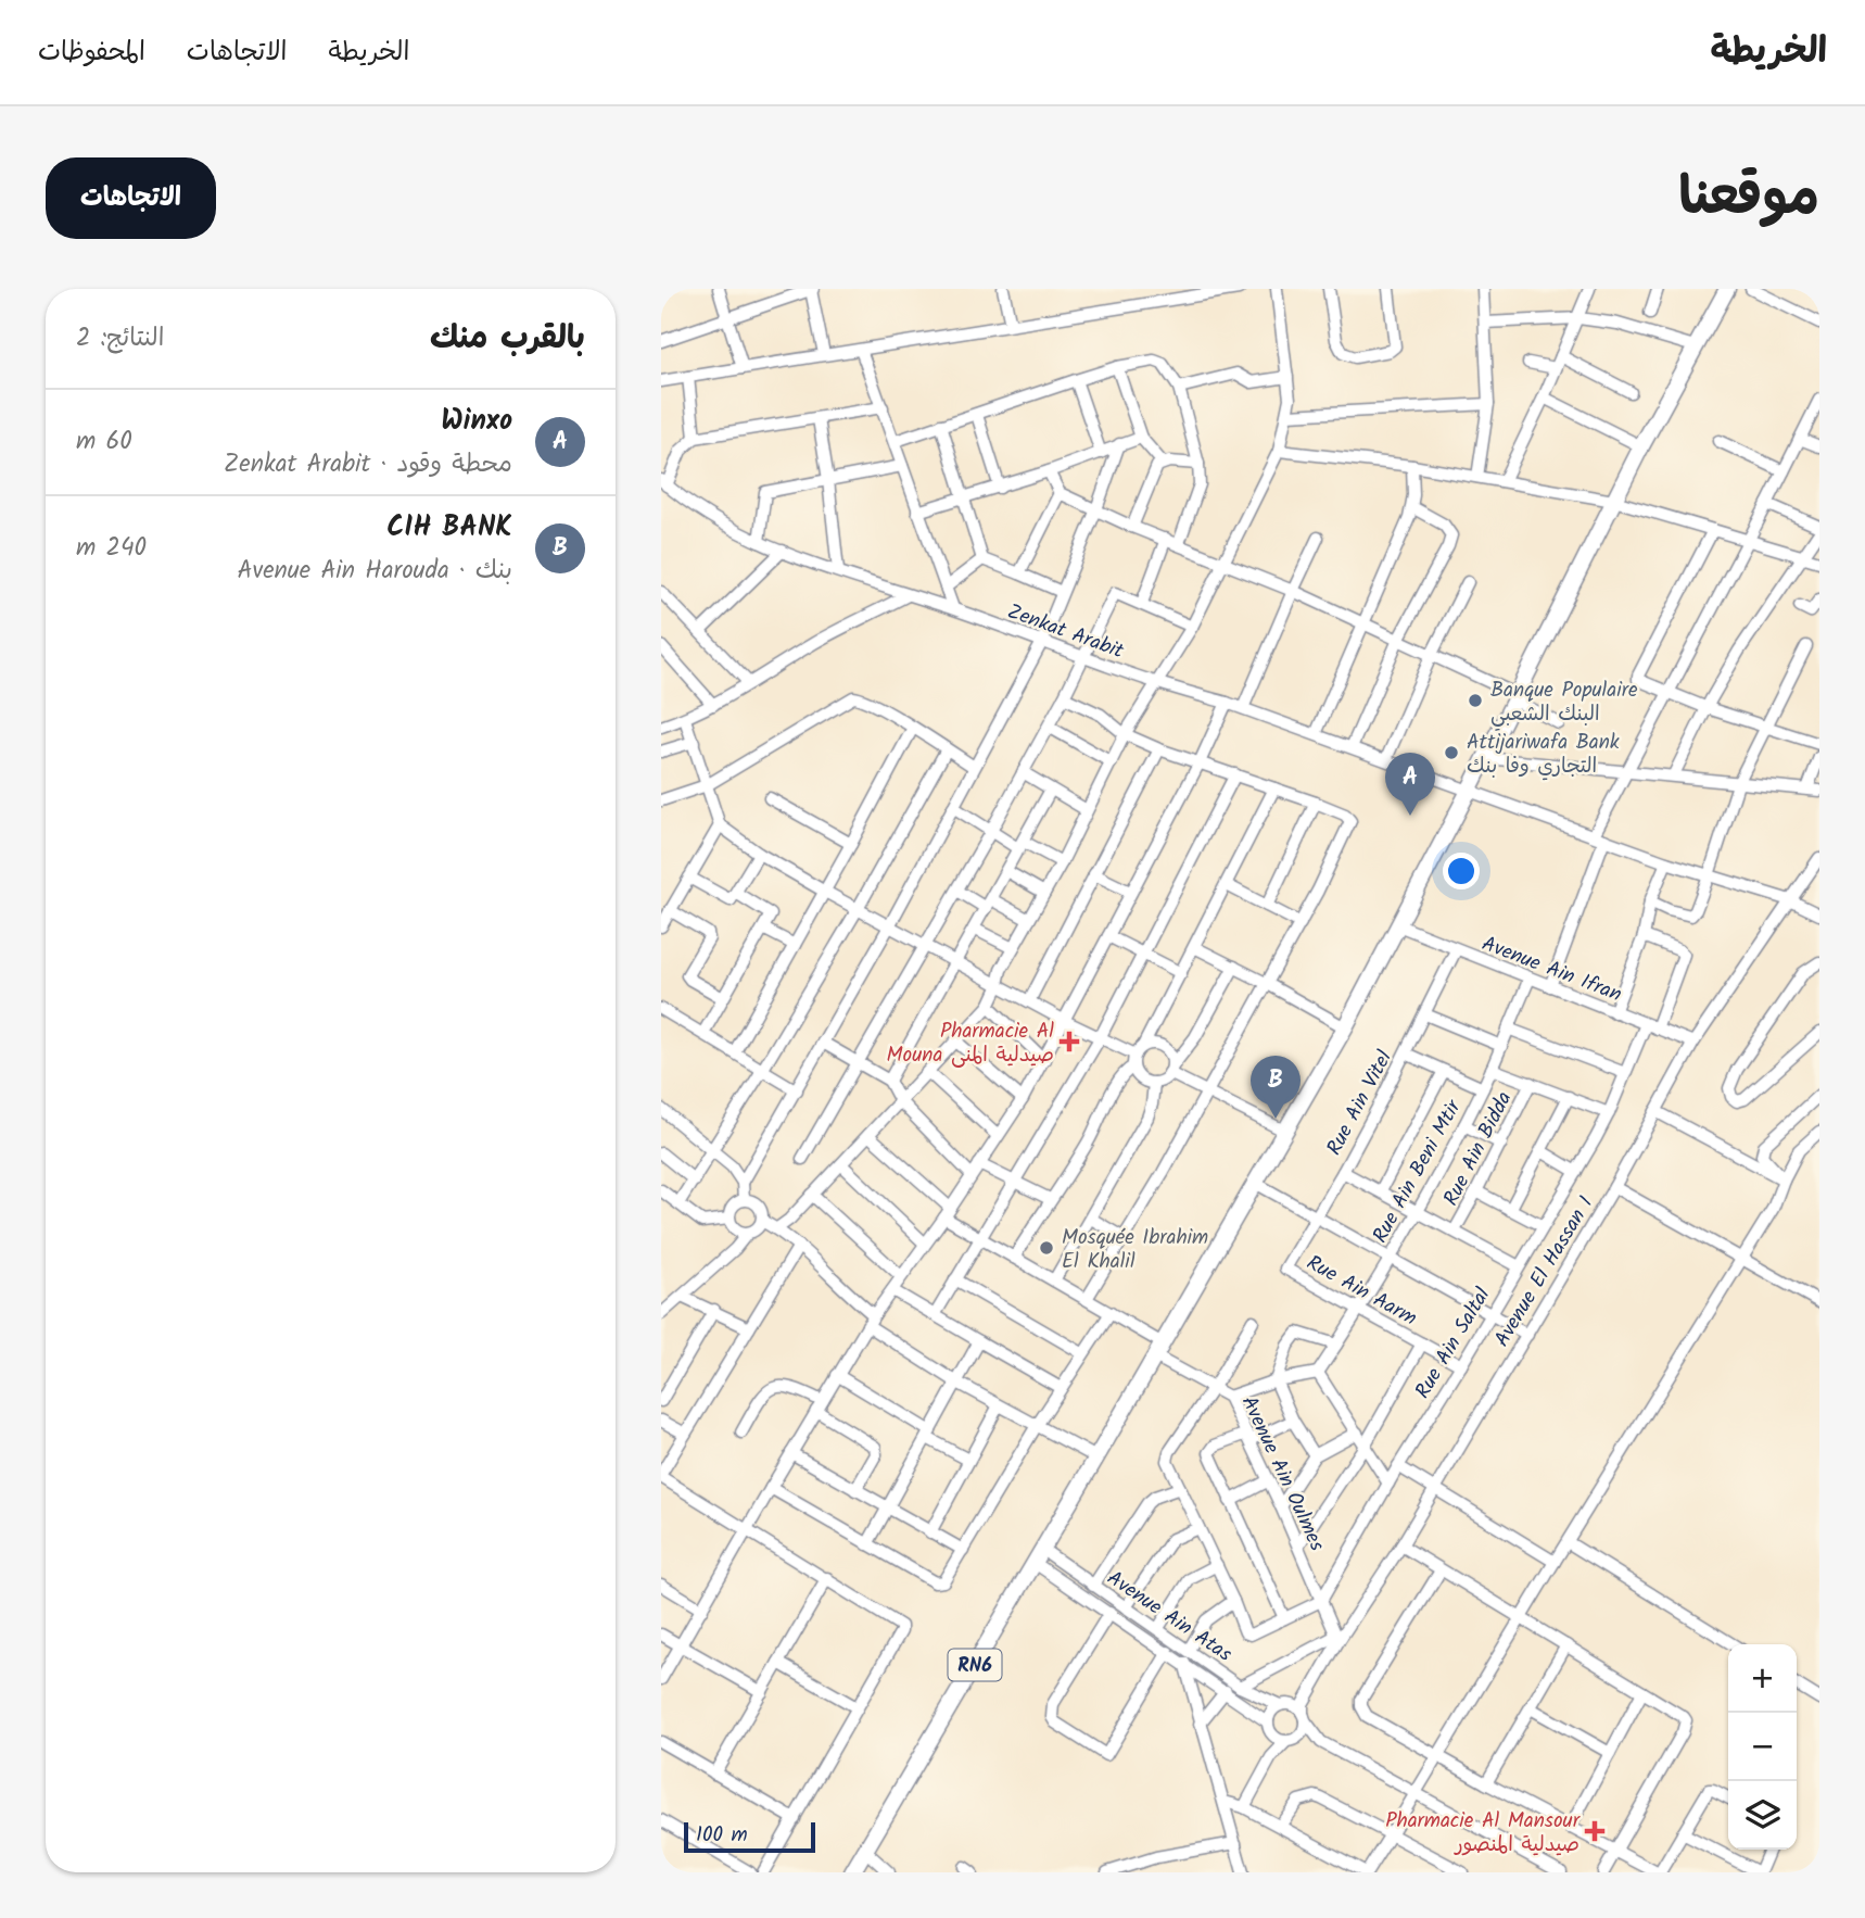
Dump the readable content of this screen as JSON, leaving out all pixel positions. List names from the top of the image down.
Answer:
{
  "streets": {
    "main road": ["RN6"],
    "street": [
      "Zenkat Arabit",
      "Avenue Ain Ifran",
      "Rue Ain Vitel",
      "Rue Ain Bidda",
      "Rue Ain Beni Mtir",
      "Avenue El Hassan I",
      "Rue Ain Aarm",
      "Rue Ain Saltal",
      "Avenue Ain Oulmes",
      "Avenue Ain Atas"
    ]
  },
  "crossings": [
    ["Zenkat Arabit", "Avenue El Hassan I"],
    ["Zenkat Arabit", "RN6"],
    ["Avenue Ain Ifran", "Rue Ain Vitel"],
    ["Avenue Ain Ifran", "Rue Ain Beni Mtir"],
    ["Avenue Ain Ifran", "Avenue El Hassan I"],
    ["Avenue Ain Ifran", "Rue Ain Saltal"],
    ["Avenue Ain Ifran", "RN6"],
    ["Rue Ain Vitel", "Rue Ain Aarm"],
    ["Rue Ain Beni Mtir", "Rue Ain Aarm"],
    ["Avenue El Hassan I", "Avenue Ain Oulmes"],
    ["Avenue El Hassan I", "Avenue Ain Atas"],
    ["Rue Ain Aarm", "Rue Ain Saltal"],
    ["Rue Ain Saltal", "Avenue Ain Oulmes"],
    ["Avenue Ain Oulmes", "RN6"],
    ["Avenue Ain Atas", "RN6"]
  ],
  "places": {
    "other": ["Banque Populaire البنك الشعبي", "Attijariwafa Bank التجاري وفا بنك", "Mosquée Ibrahim El Khalil"],
    "health": ["Pharmacie Al Mouna صيدلية المنى", "Pharmacie Al Mansour صيدلية المنصور"]
  },
  "scale_bar": "100 m",
  "page": {
    "header": "الخريطة",
    "nav": ["الخريطة", "الاتجاهات", "المحفوظات"],
    "title": "موقعنا",
    "buttons": "الاتجاهات",
    "heading": ["بالقرب منك", "النتائج: 2"],
    "list": [
      {
        "mark": "A",
        "name": "Winxo",
        "note": "محطة وقود · Zenkat Arabit",
        "value": "60 m"
      },
      {
        "mark": "B",
        "name": "CIH BANK",
        "note": "بنك · Avenue Ain Harouda",
        "value": "240 m"
      }
    ],
    "pins": ["A", "B"],
    "map_buttons": ["+", "−"],
    "scale": "100 m"
  }
}
